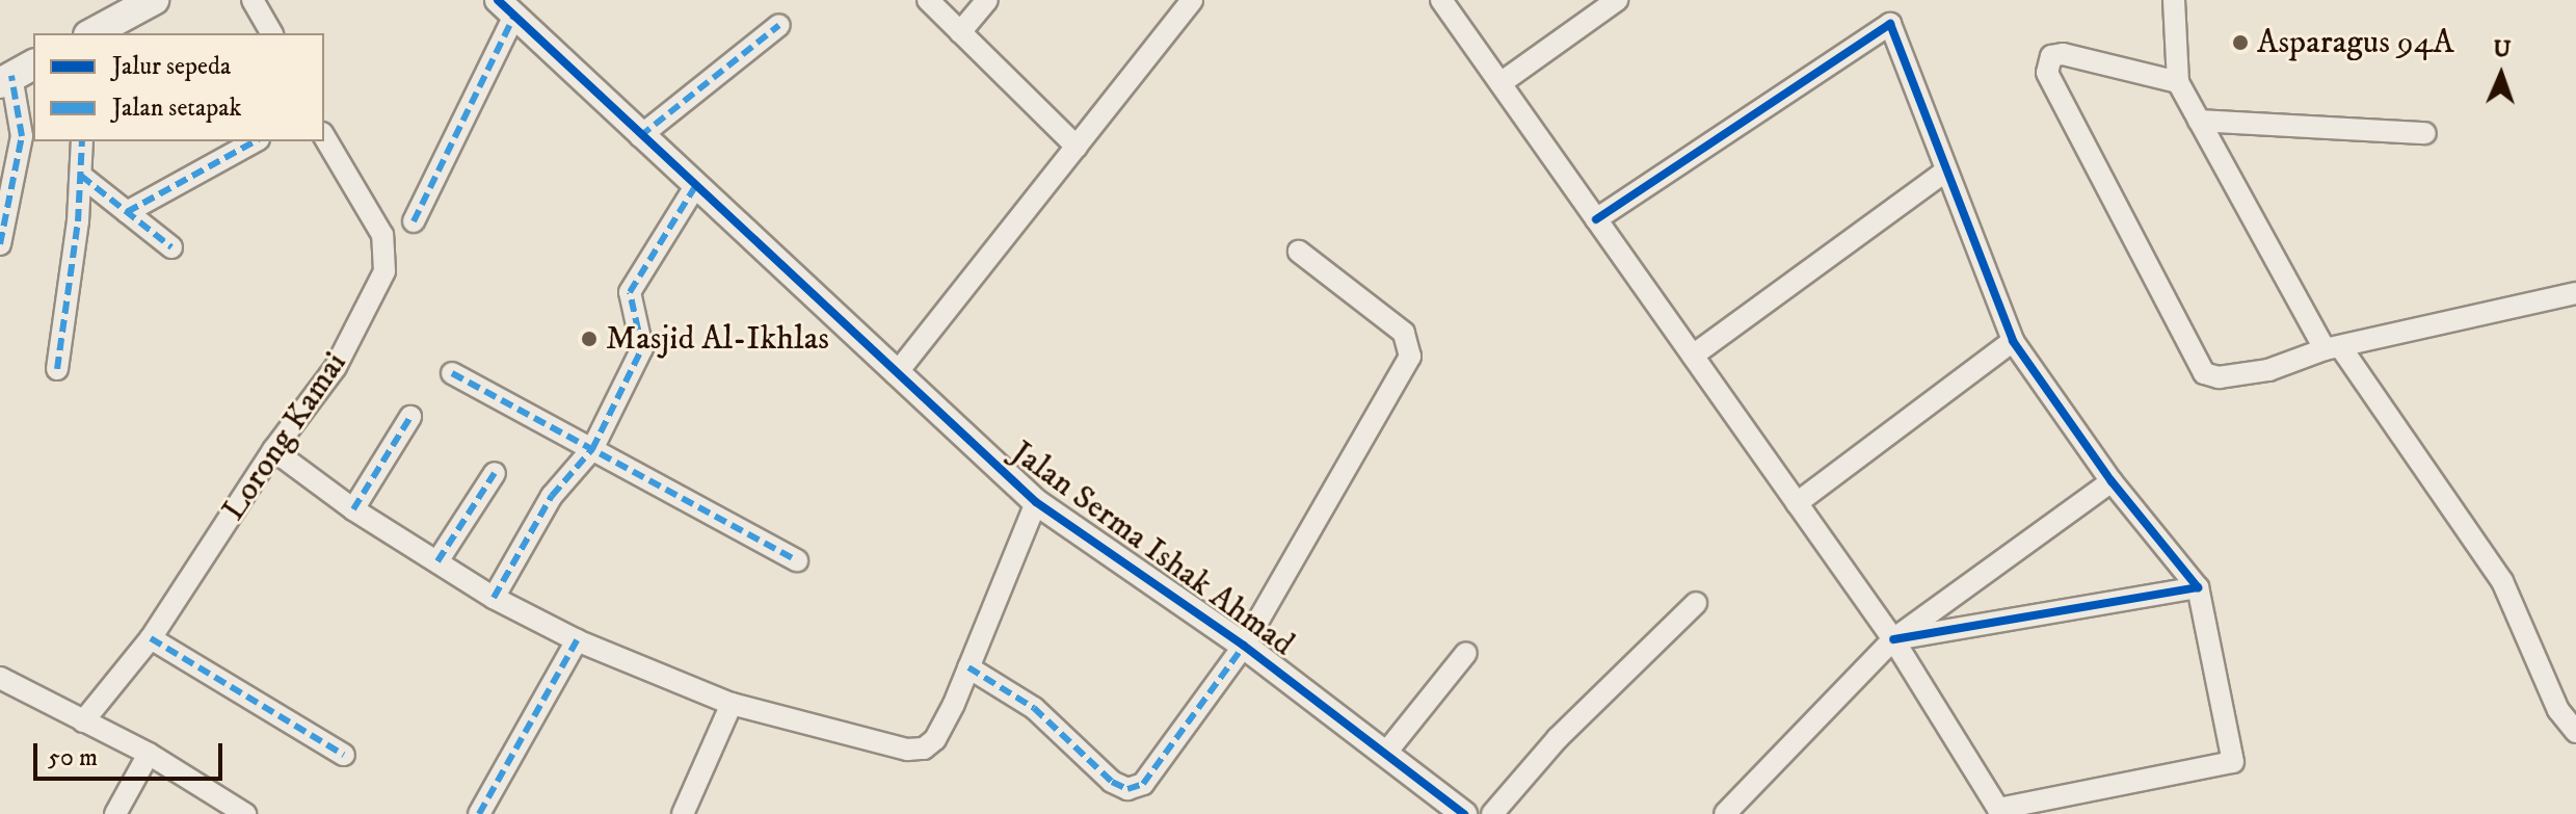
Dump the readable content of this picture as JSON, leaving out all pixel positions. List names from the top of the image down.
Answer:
{
  "streets": {
    "street": ["Lorong Kamai", "Jalan Serma Ishak Ahmad"]
  },
  "places": ["Asparagus 94A", "Masjid Al-Ikhlas"],
  "legend": ["Jalur sepeda", "Jalan setapak"],
  "scale_bar": "50 m",
  "north": "top"
}
